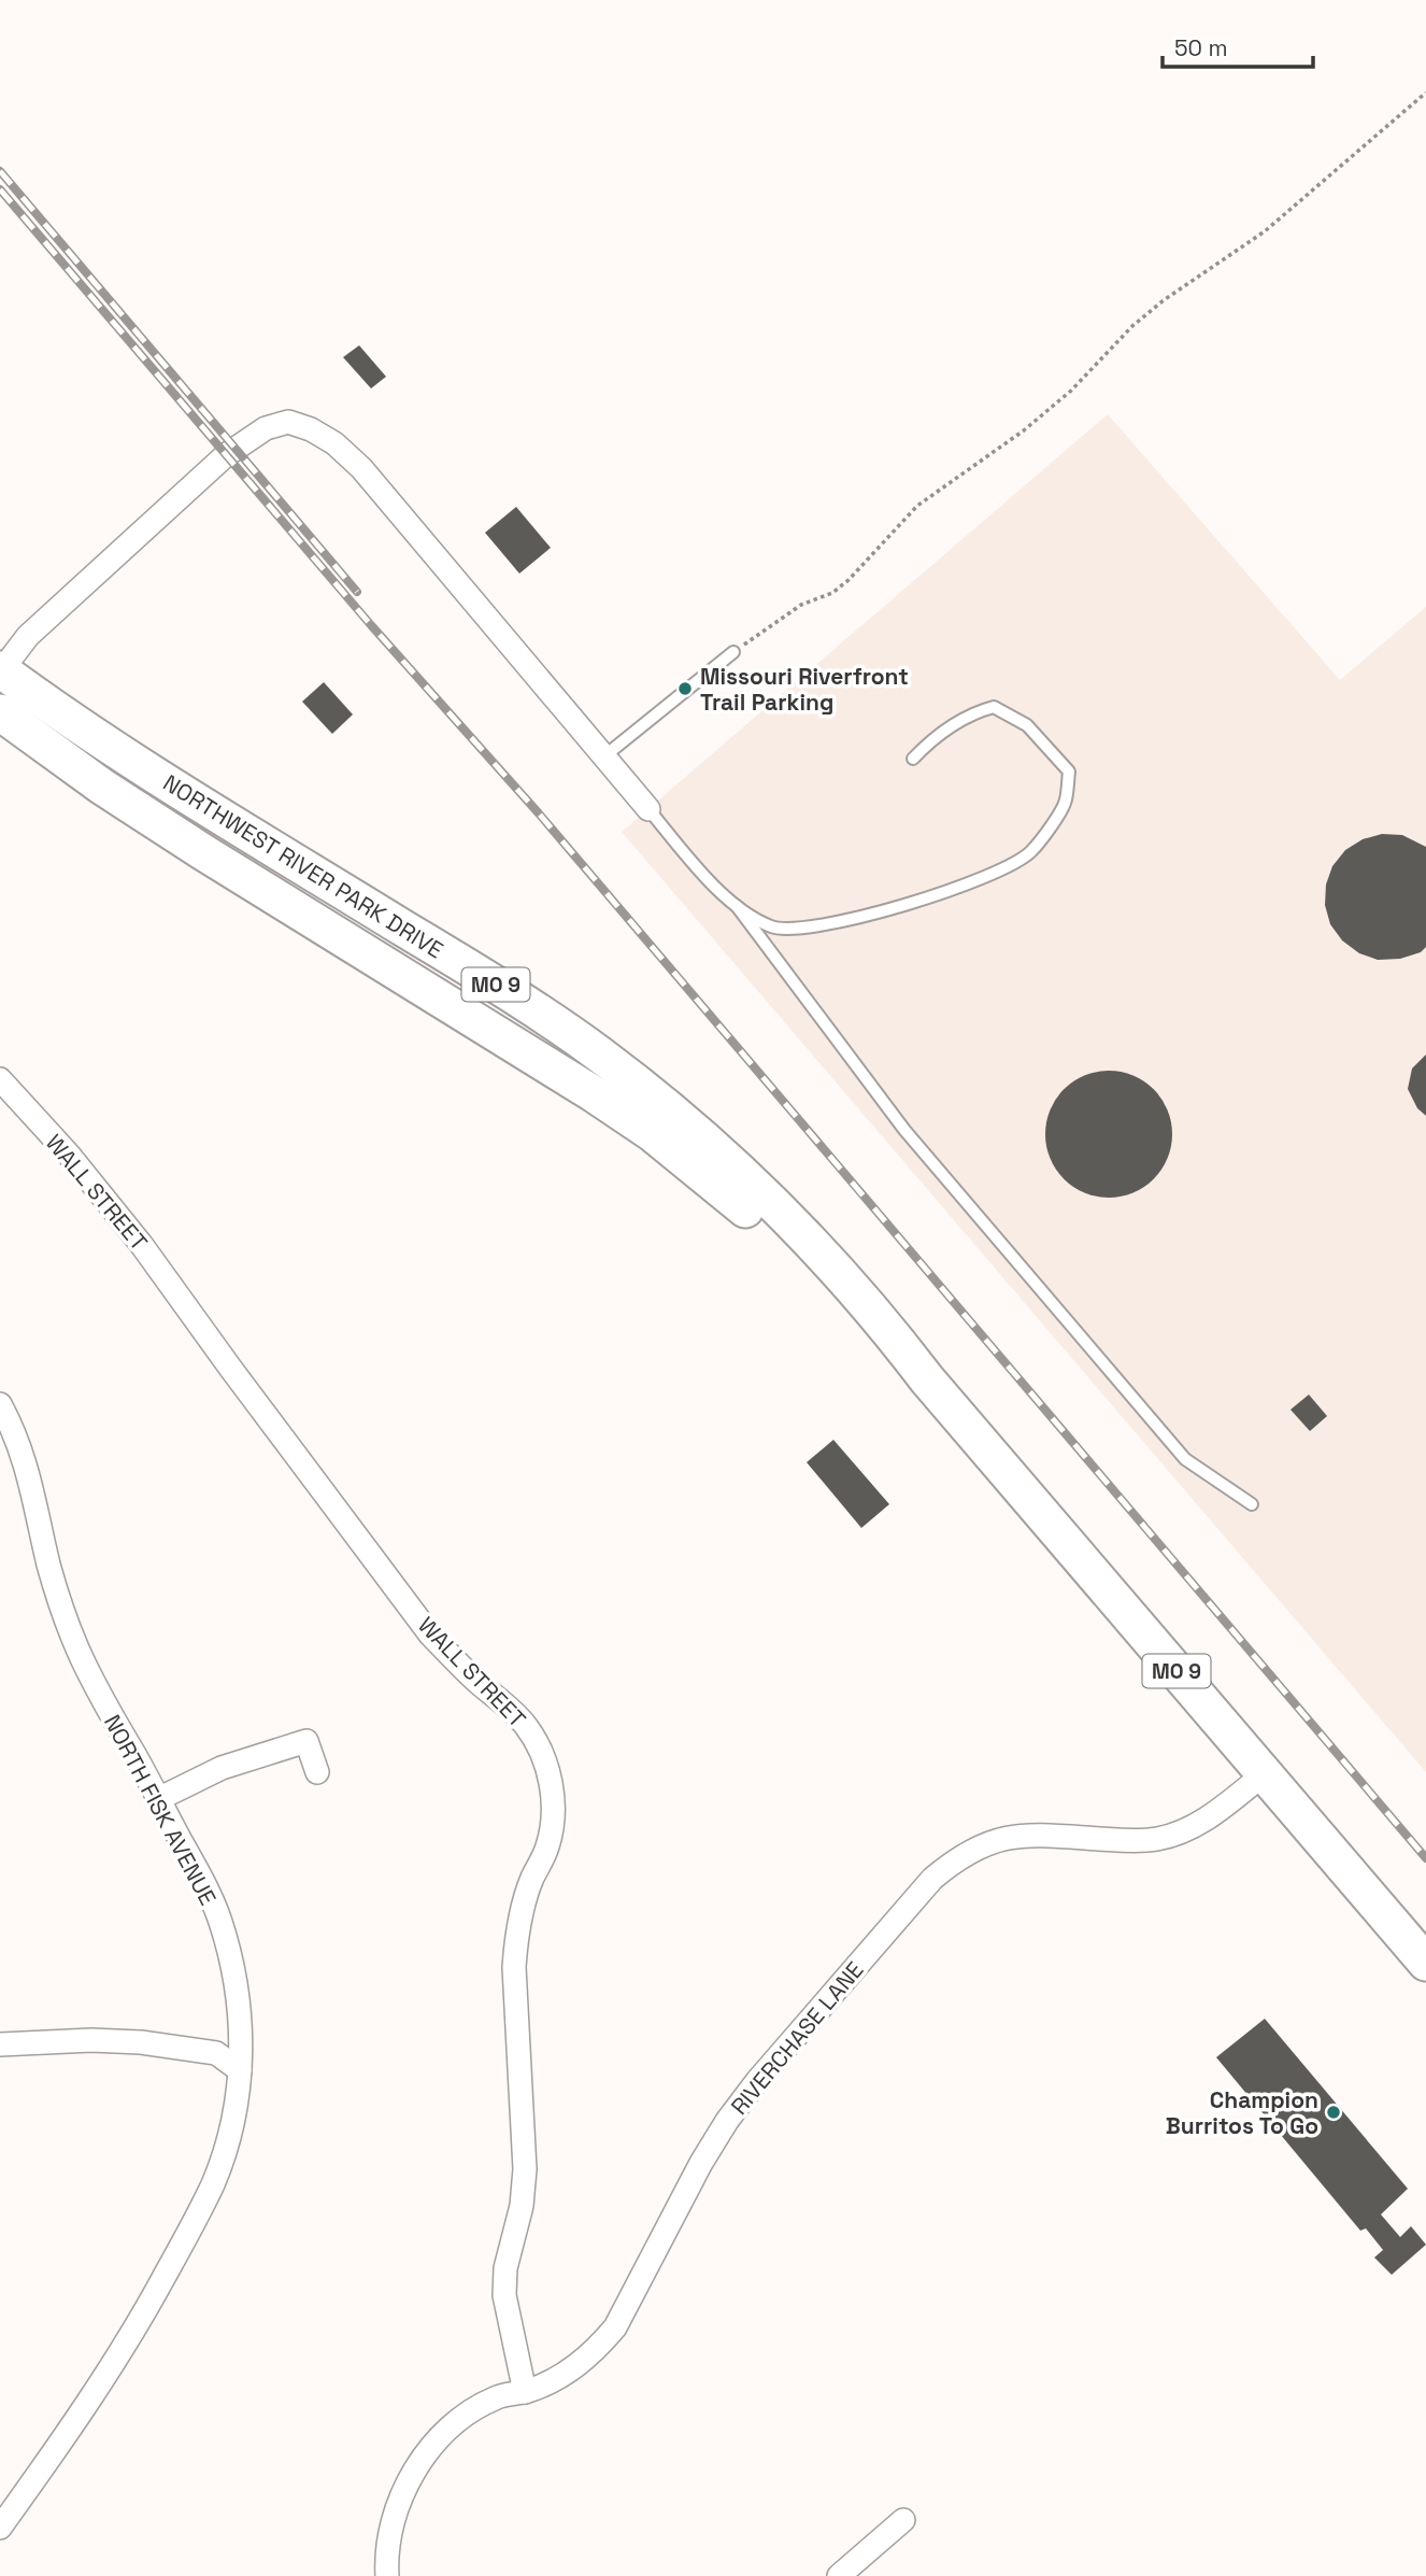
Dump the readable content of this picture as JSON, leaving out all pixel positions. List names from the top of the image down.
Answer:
{
  "streets": {
    "main road": ["NORTHWEST RIVER PARK DRIVE", "MO 9"],
    "street": ["WALL STREET", "NORTH FISK AVENUE", "RIVERCHASE LANE"]
  },
  "crossings": [
    ["NORTHWEST RIVER PARK DRIVE", "RIVERCHASE LANE"],
    ["WALL STREET", "RIVERCHASE LANE"]
  ],
  "places": ["Missouri Riverfront Trail Parking", "Champion Burritos To Go"],
  "scale_bar": "50 m"
}
